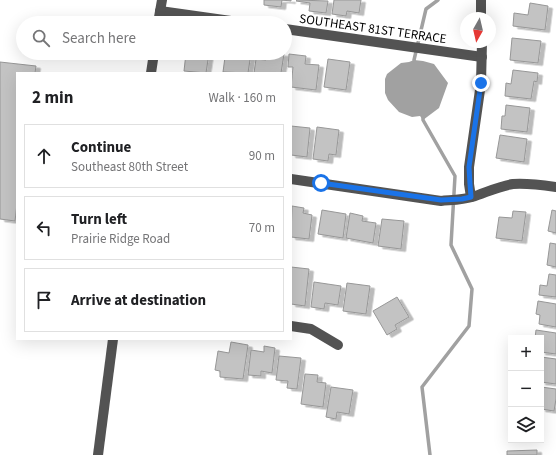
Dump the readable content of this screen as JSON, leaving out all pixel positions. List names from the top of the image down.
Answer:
{
  "streets": {
    "street": ["SOUTHEAST 81ST TERRACE"]
  },
  "north": "bottom",
  "page": {
    "search": "Search here",
    "heading": ["2 min", "Walk · 160 m"],
    "list": [
      ["Continue", "Southeast 80th Street", "90 m"],
      ["Turn left", "Prairie Ridge Road", "70 m"],
      "Arrive at destination"
    ],
    "map_buttons": ["+", "−"]
  }
}
